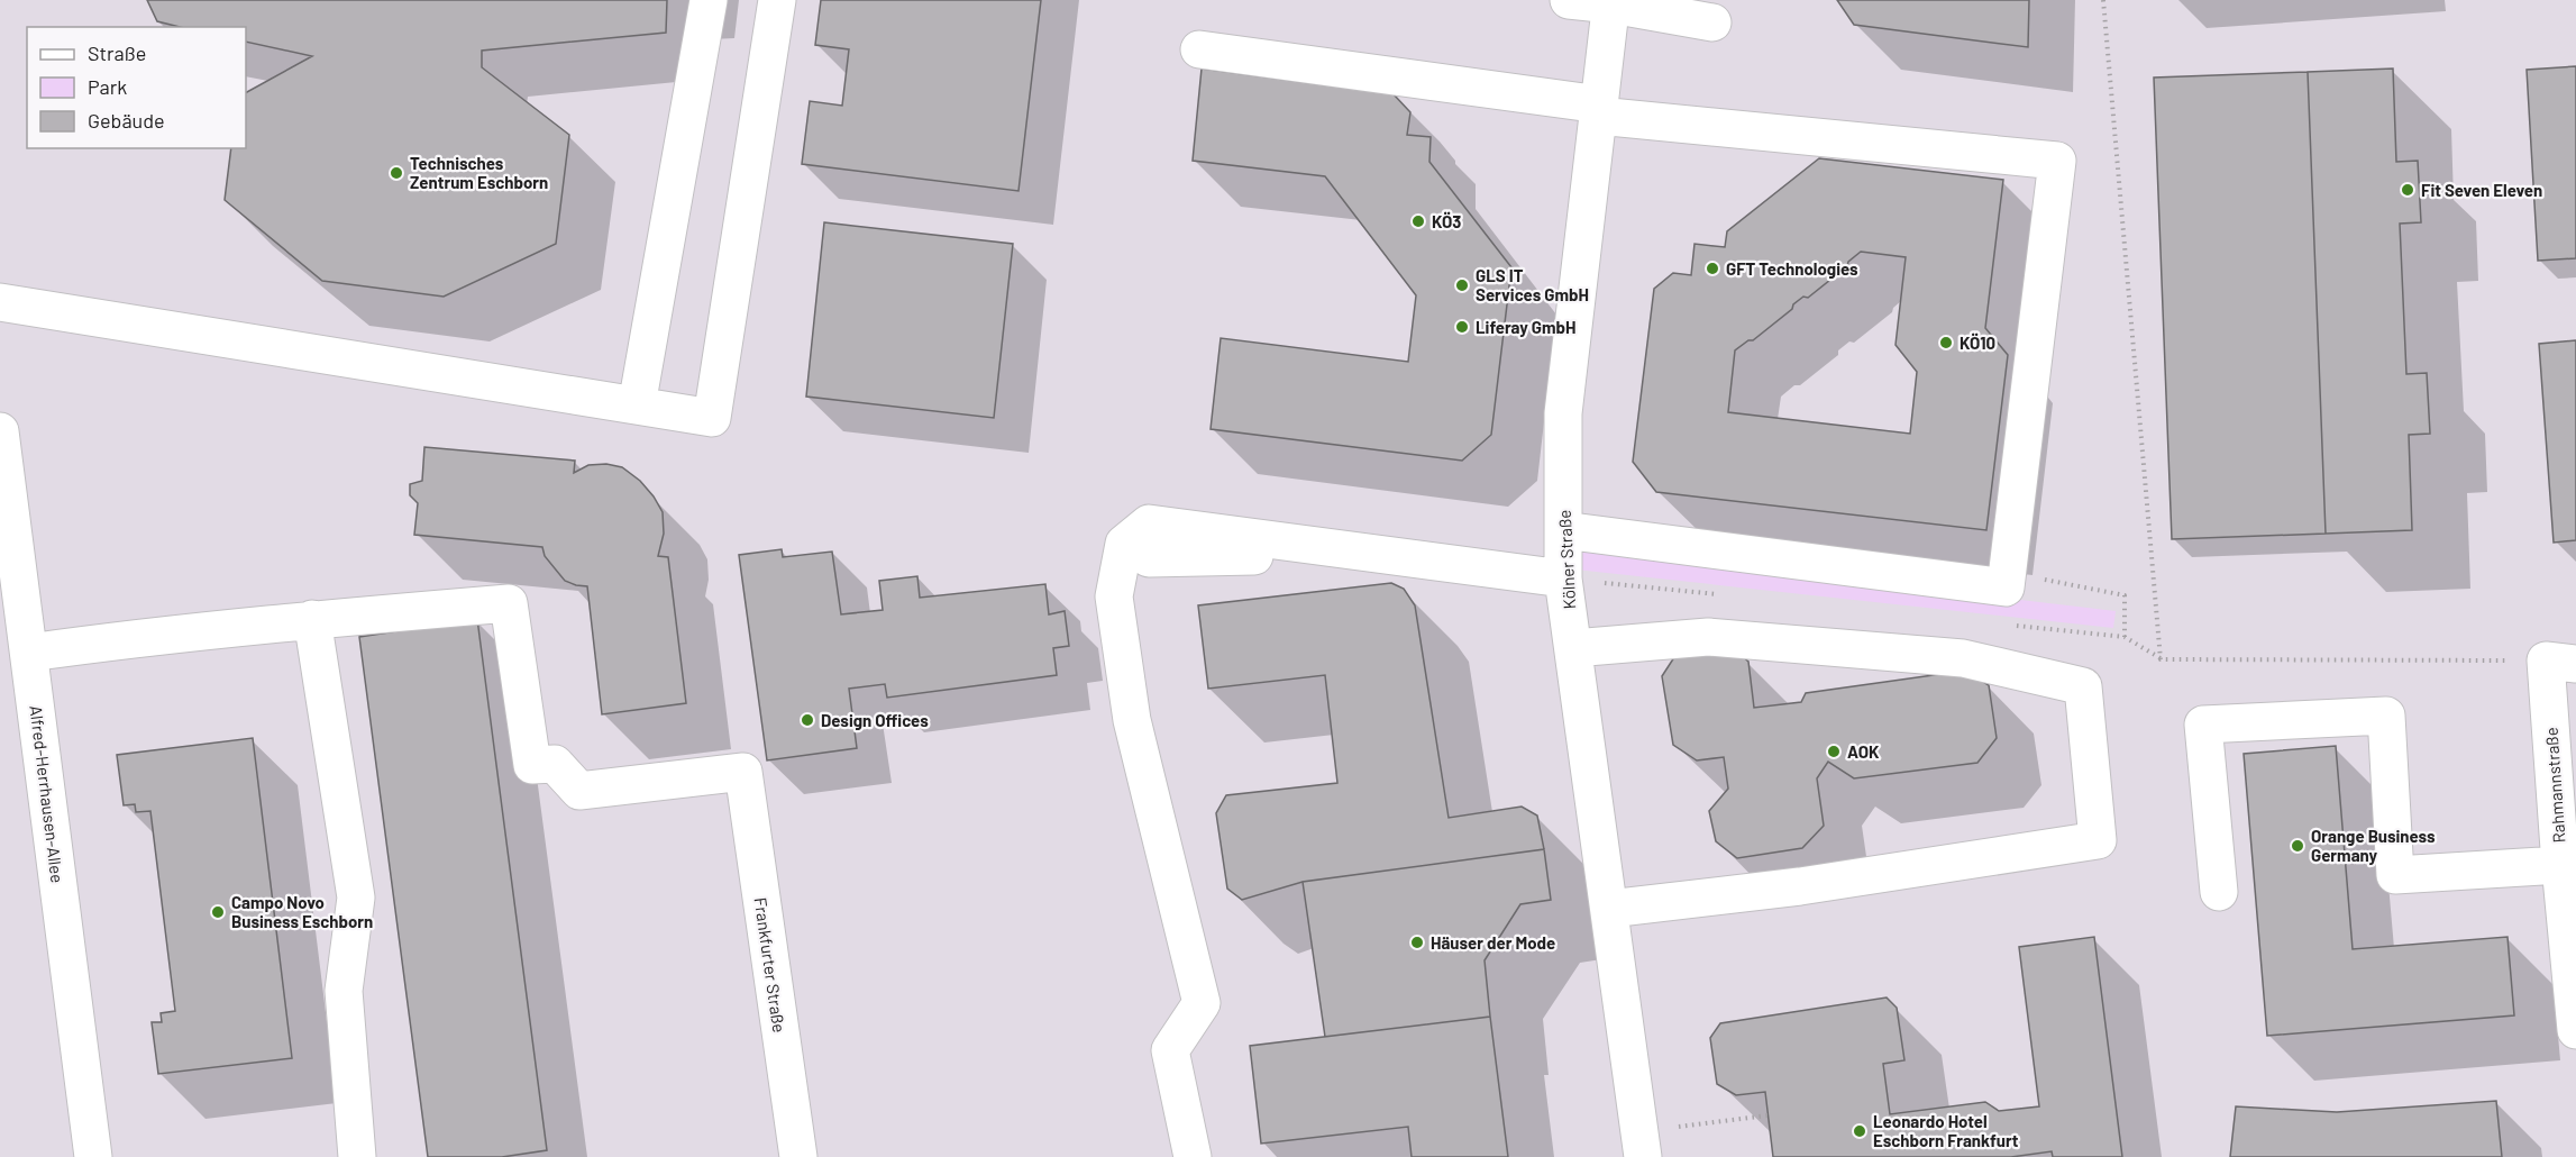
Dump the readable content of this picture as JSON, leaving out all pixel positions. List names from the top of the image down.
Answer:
{
  "streets": {
    "street": [
      "Kölner Straße",
      "Rahmannstraße",
      "Alfred-Herrhausen-Allee",
      "Frankfurter Straße"
    ]
  },
  "places": [
    "Technisches Zentrum Eschborn",
    "Fit Seven Eleven",
    "KÖ3",
    "GFT Technologies",
    "GLS IT Services GmbH",
    "Liferay GmbH",
    "KÖ10",
    "Design Offices",
    "AOK",
    "Orange Business Germany",
    "Campo Novo Business Eschborn",
    "Häuser der Mode",
    "Leonardo Hotel Eschborn Frankfurt"
  ],
  "legend": ["Straße", "Park", "Gebäude"]
}
